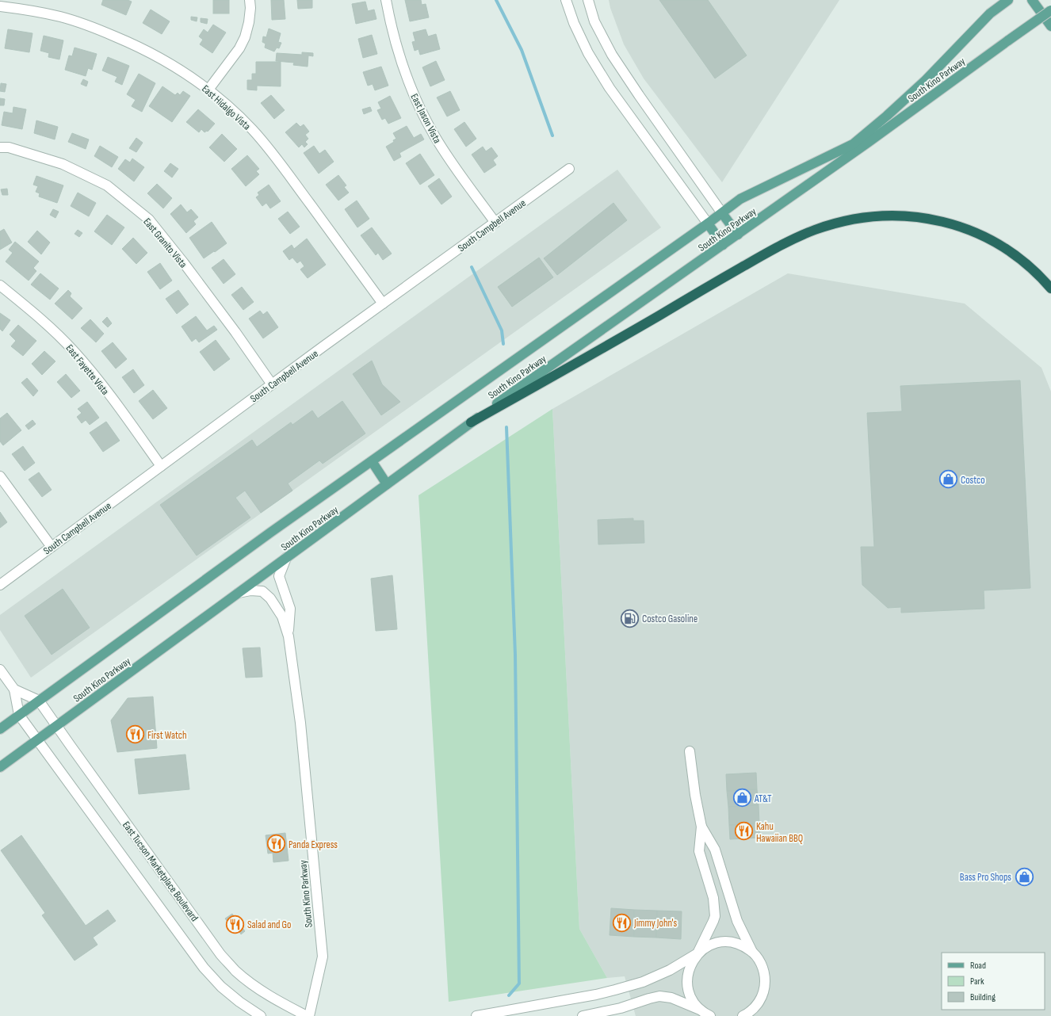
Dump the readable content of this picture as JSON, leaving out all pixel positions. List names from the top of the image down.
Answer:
{
  "streets": {
    "main road": ["South Kino Parkway"],
    "street": [
      "East Hidalgo Vista",
      "East Jason Vista",
      "South Campbell Avenue",
      "East Granito Vista",
      "East Fayette Vista",
      "East Tucson Marketplace Boulevard"
    ]
  },
  "crossings": [
    ["South Kino Parkway", "East Tucson Marketplace Boulevard"],
    ["East Hidalgo Vista", "South Campbell Avenue"],
    ["East Jason Vista", "South Campbell Avenue"],
    ["South Campbell Avenue", "East Granito Vista"],
    ["South Campbell Avenue", "East Fayette Vista"]
  ],
  "places": {
    "shop": ["Costco", "AT&T", "Bass Pro Shops"],
    "fuel station": ["Costco Gasoline"],
    "restaurant": [
      "First Watch",
      "Kahu Hawaiian BBQ",
      "Panda Express",
      "Jimmy John's",
      "Salad and Go"
    ]
  },
  "legend": ["Road", "Park", "Building"]
}
